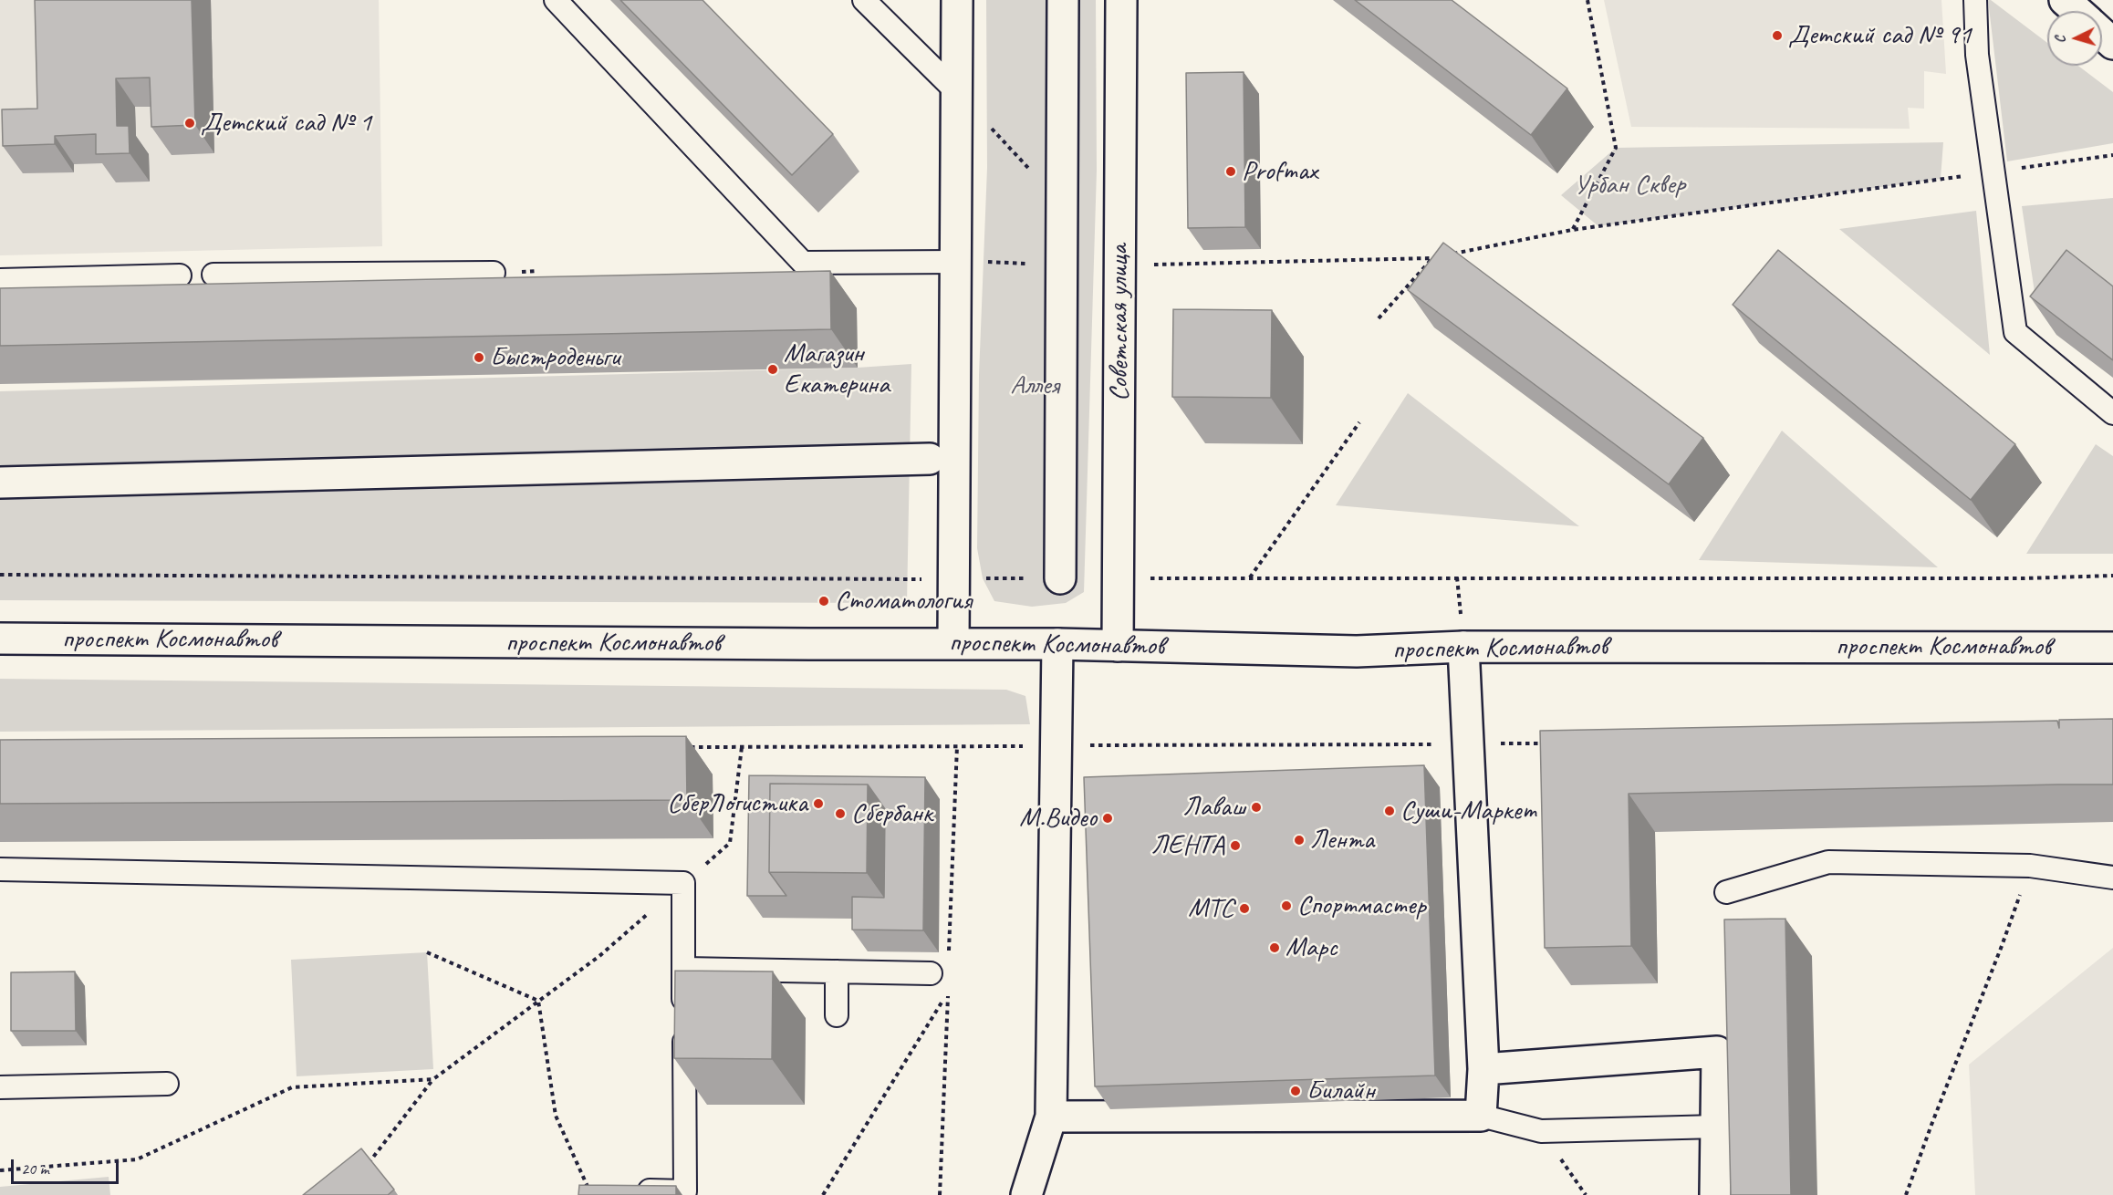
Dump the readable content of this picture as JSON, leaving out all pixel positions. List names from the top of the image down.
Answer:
{
  "streets": {
    "street": ["Советская улица", "проспект Космонавтов"]
  },
  "crossings": [
    ["Советская улица", "проспект Космонавтов"]
  ],
  "parks": ["Урбан Сквер", "Аллея"],
  "places": [
    "Детский сад № 91",
    "Детский сад № 1",
    "Profmax",
    "Быстроденьги",
    "Магазин Екатерина",
    "Стоматология",
    "СберЛогистика",
    "Лаваш",
    "Суши-Маркет",
    "Сбербанк",
    "М.Видео",
    "Лента",
    "ЛЕНТА",
    "Спортмастер",
    "МТС",
    "Марс",
    "Билайн"
  ],
  "scale_bar": "20 m",
  "north": "left"
}
